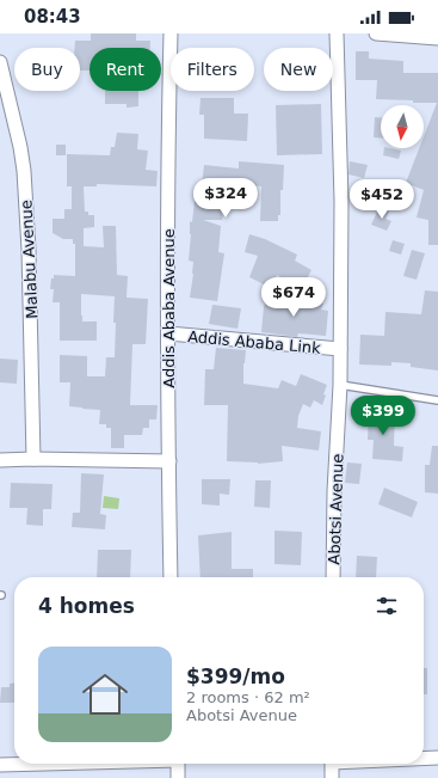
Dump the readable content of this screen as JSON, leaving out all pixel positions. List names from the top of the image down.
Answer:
{
  "streets": {
    "street": [
      "Malabu Avenue",
      "Addis Ababa Avenue",
      "Addis Ababa Link",
      "Abotsi Avenue"
    ]
  },
  "crossings": [
    ["Addis Ababa Avenue", "Addis Ababa Link"],
    ["Addis Ababa Link", "Abotsi Avenue"]
  ],
  "north": "bottom",
  "page": {
    "status": "08:43",
    "chip": [
      "Buy",
      "Rent",
      "Filters",
      "New"
    ],
    "price": [
      "$324",
      "$452",
      "$674",
      "$399"
    ],
    "heading": "4 homes",
    "list": [
      {
        "name": "$399/mo",
        "note": "2 rooms · 62 m² · Abotsi Avenue"
      }
    ]
  }
}
